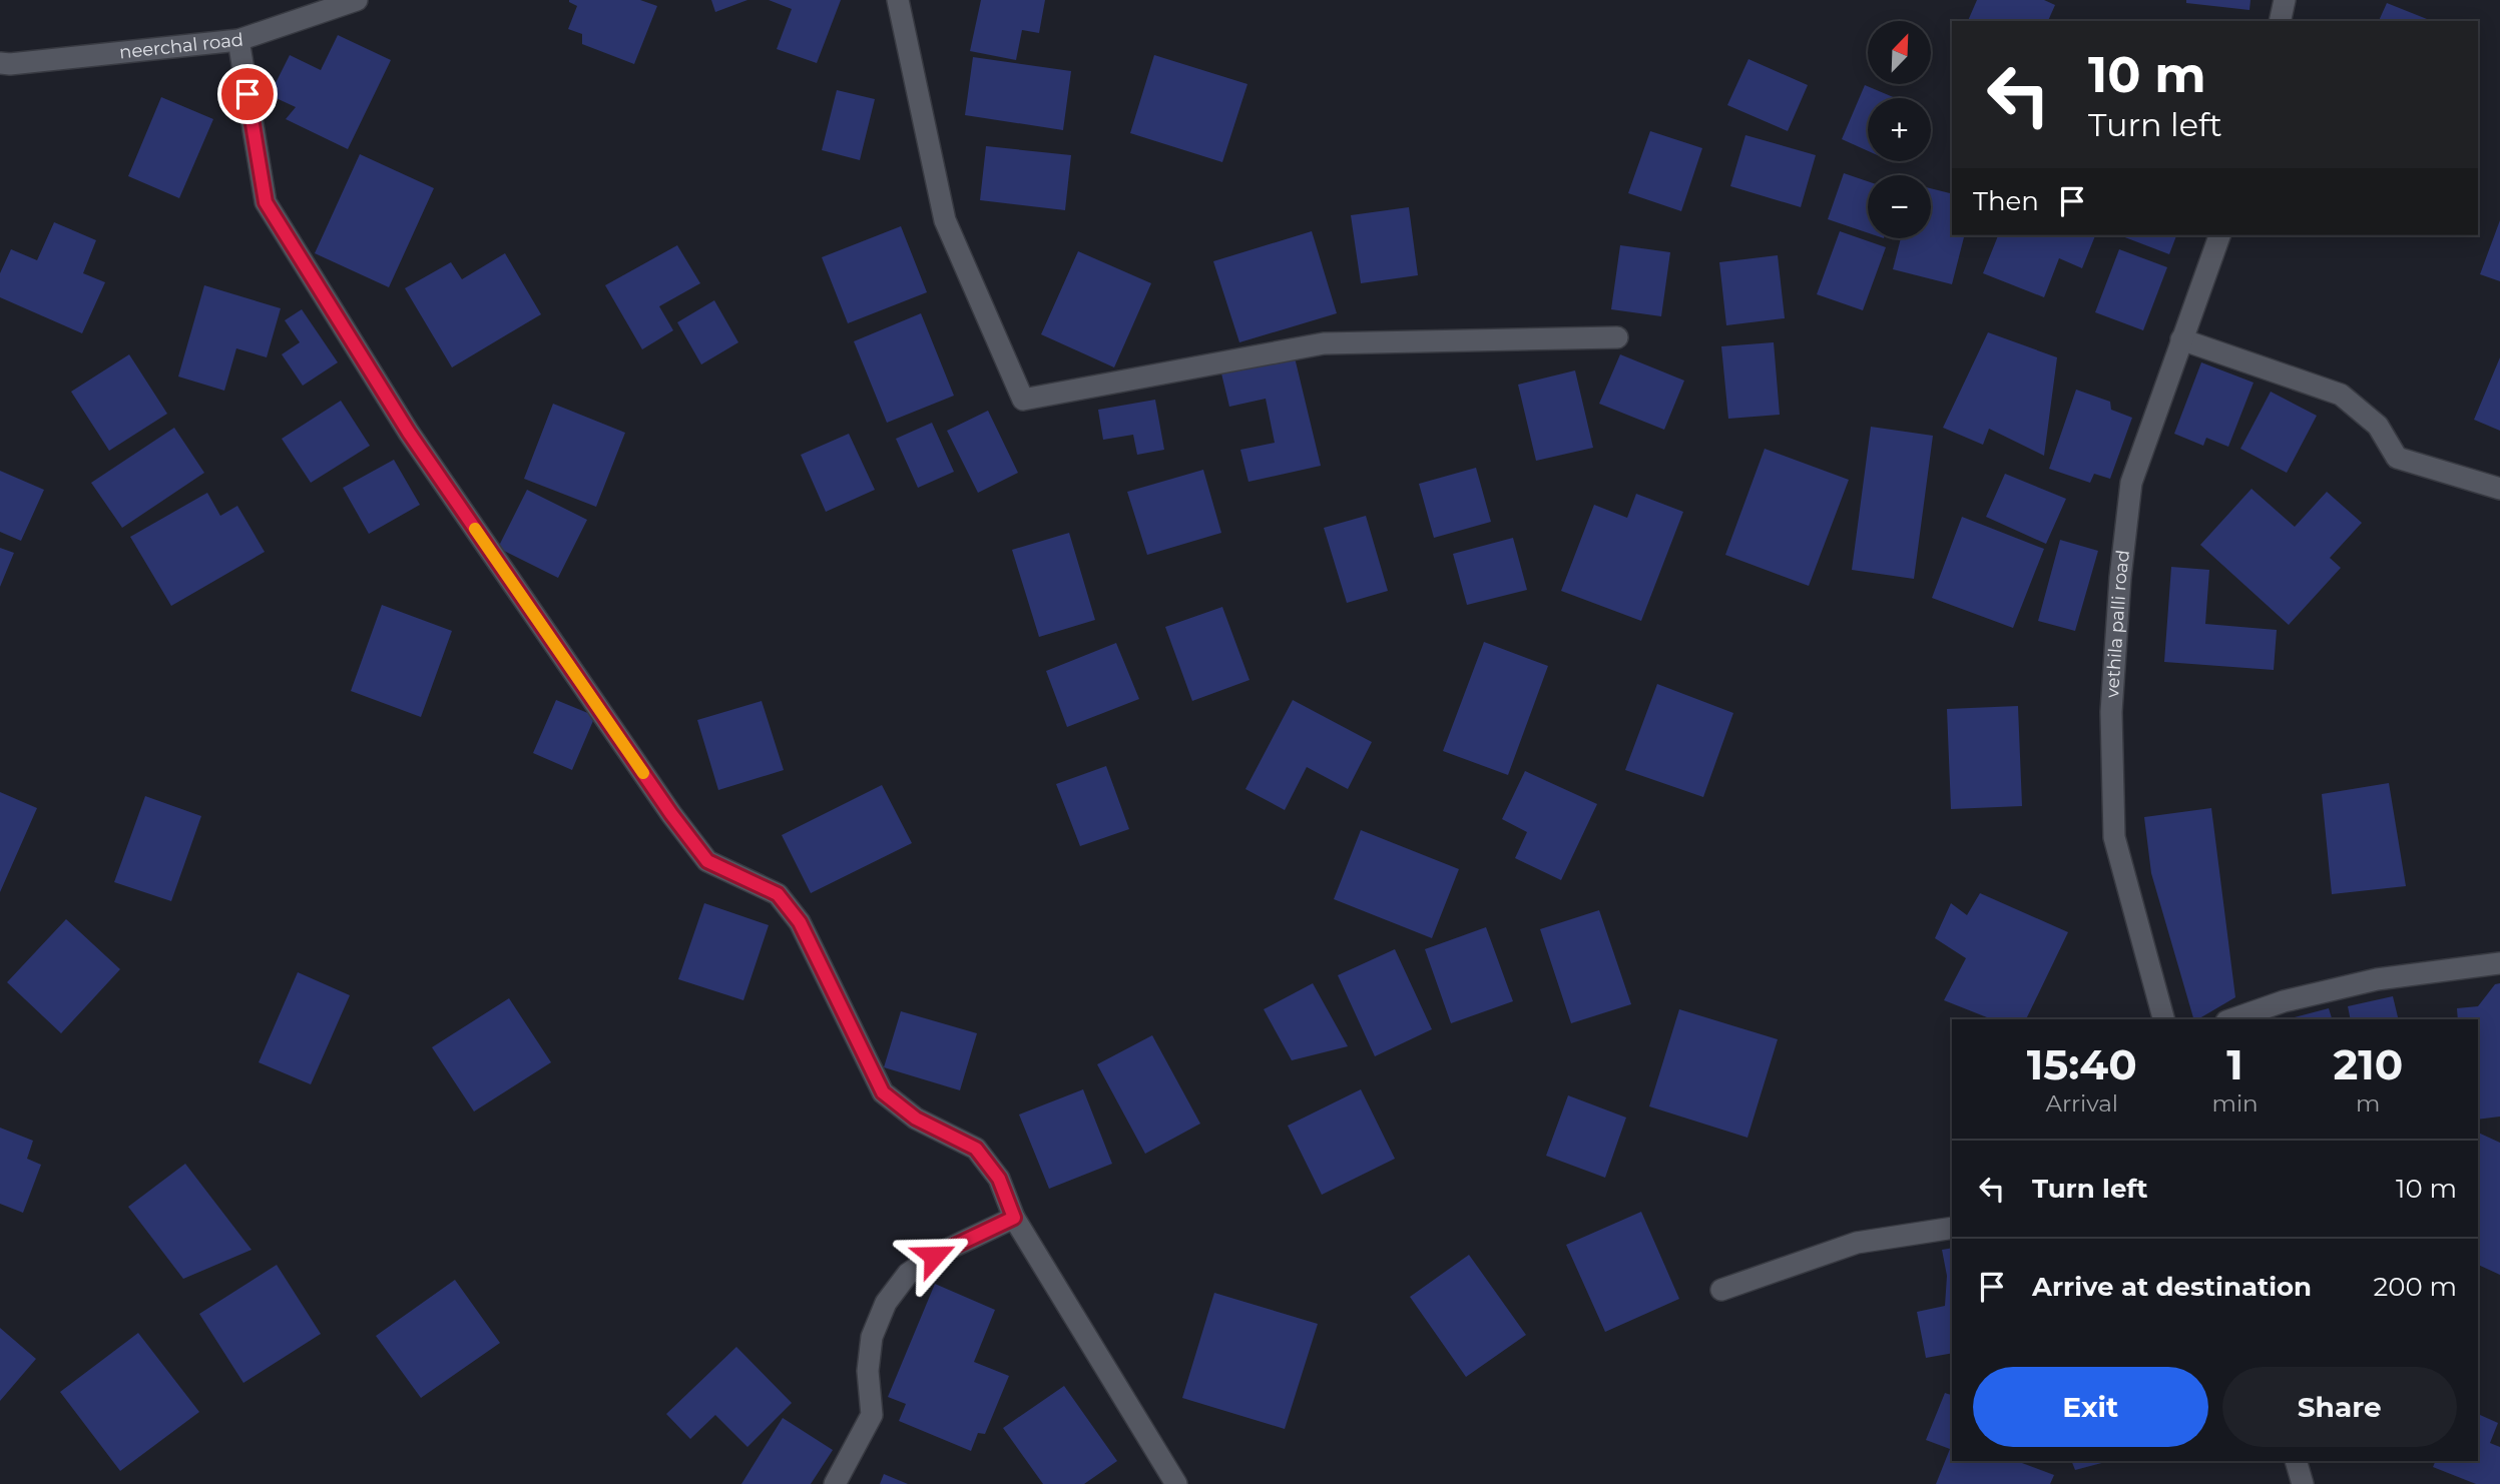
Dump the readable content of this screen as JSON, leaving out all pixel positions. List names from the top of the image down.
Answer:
{
  "streets": {
    "street": ["neerchal road", "vethila palli road"]
  },
  "north": "top right",
  "page": {
    "map_buttons": ["+", "−"],
    "turn": ["10 m", "Turn left"],
    "then": "Then",
    "eta": [
      "15:40",
      "Arrival",
      "1",
      "min",
      "210",
      "m"
    ],
    "list": [
      {
        "name": "Turn left",
        "value": "10 m"
      },
      {
        "name": "Arrive at destination",
        "value": "200 m"
      }
    ],
    "buttons": ["Exit", "Share"]
  }
}
